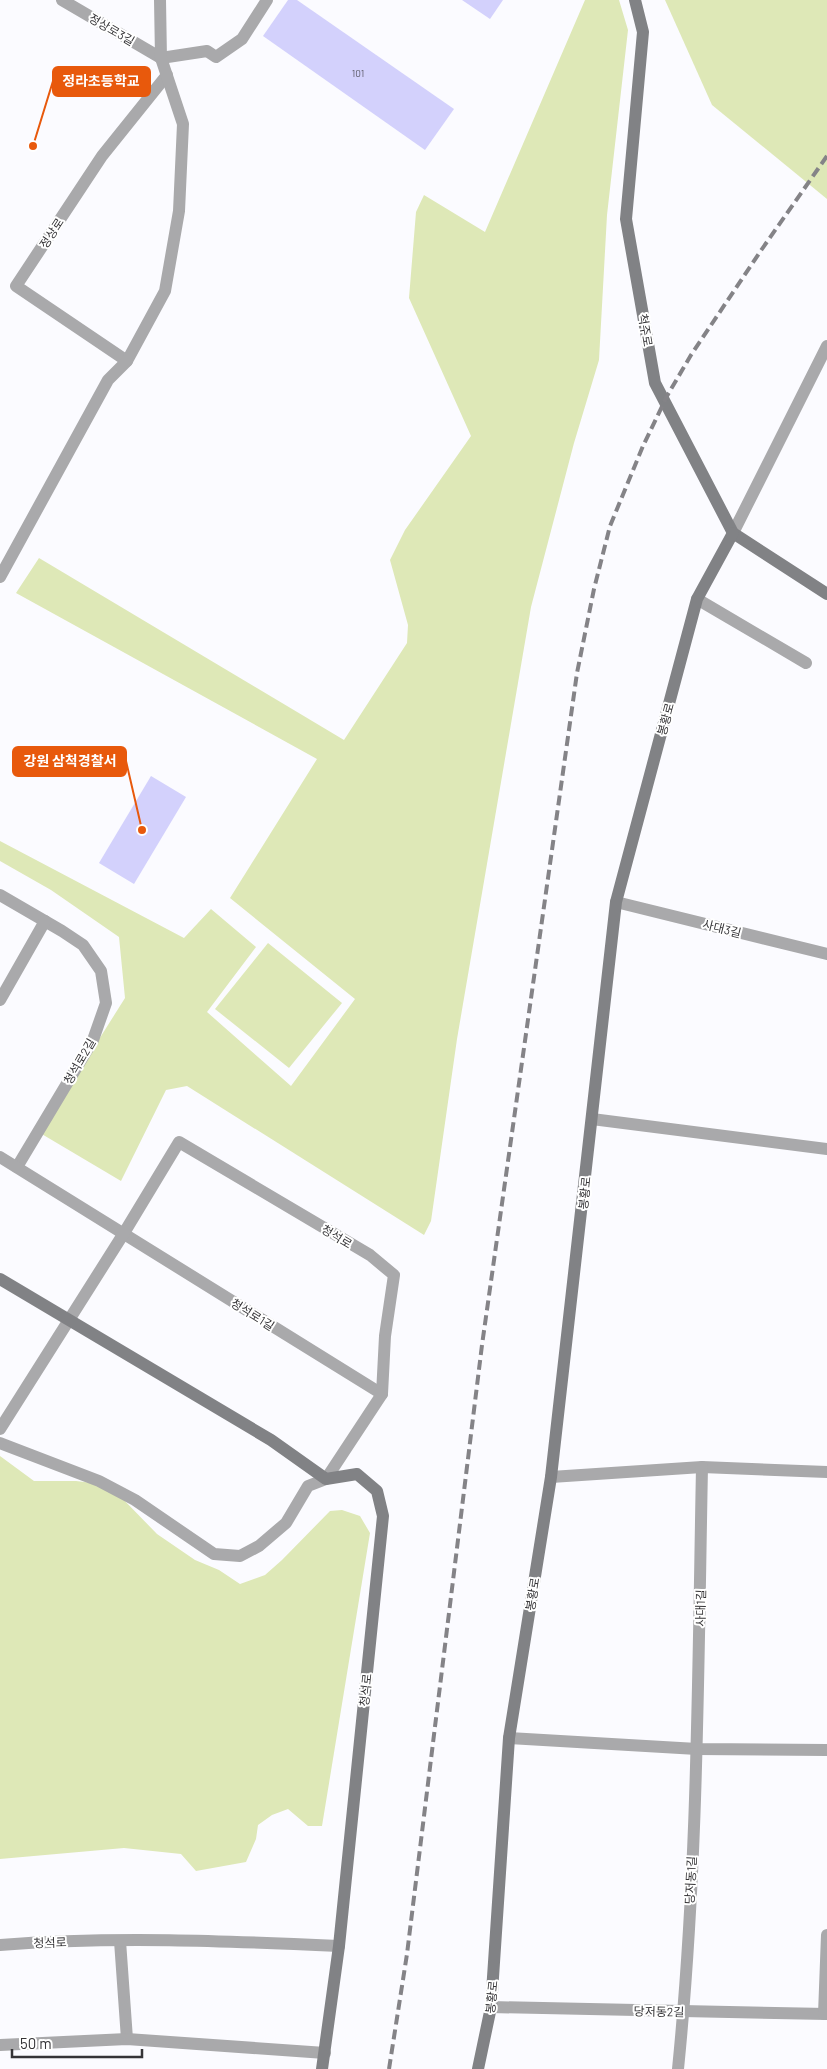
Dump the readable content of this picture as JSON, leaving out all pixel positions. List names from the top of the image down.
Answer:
{
  "streets": {
    "street": [
      "정상로3길",
      "정상로",
      "척주로",
      "봉황로",
      "사대3길",
      "청석로2길",
      "청석로",
      "청석로1길",
      "사대1길",
      "당저동1길",
      "당저동2길"
    ]
  },
  "crossings": [
    ["척주로", "봉황로"],
    ["봉황로", "사대3길"],
    ["봉황로", "당저동2길"],
    ["청석로2길", "청석로1길"],
    ["청석로", "청석로1길"],
    ["사대1길", "당저동1길"],
    ["당저동1길", "당저동2길"]
  ],
  "places": ["정라초등학교", "강원 삼척경찰서"],
  "house_numbers": ["101"],
  "scale_bar": "50 m"
}
